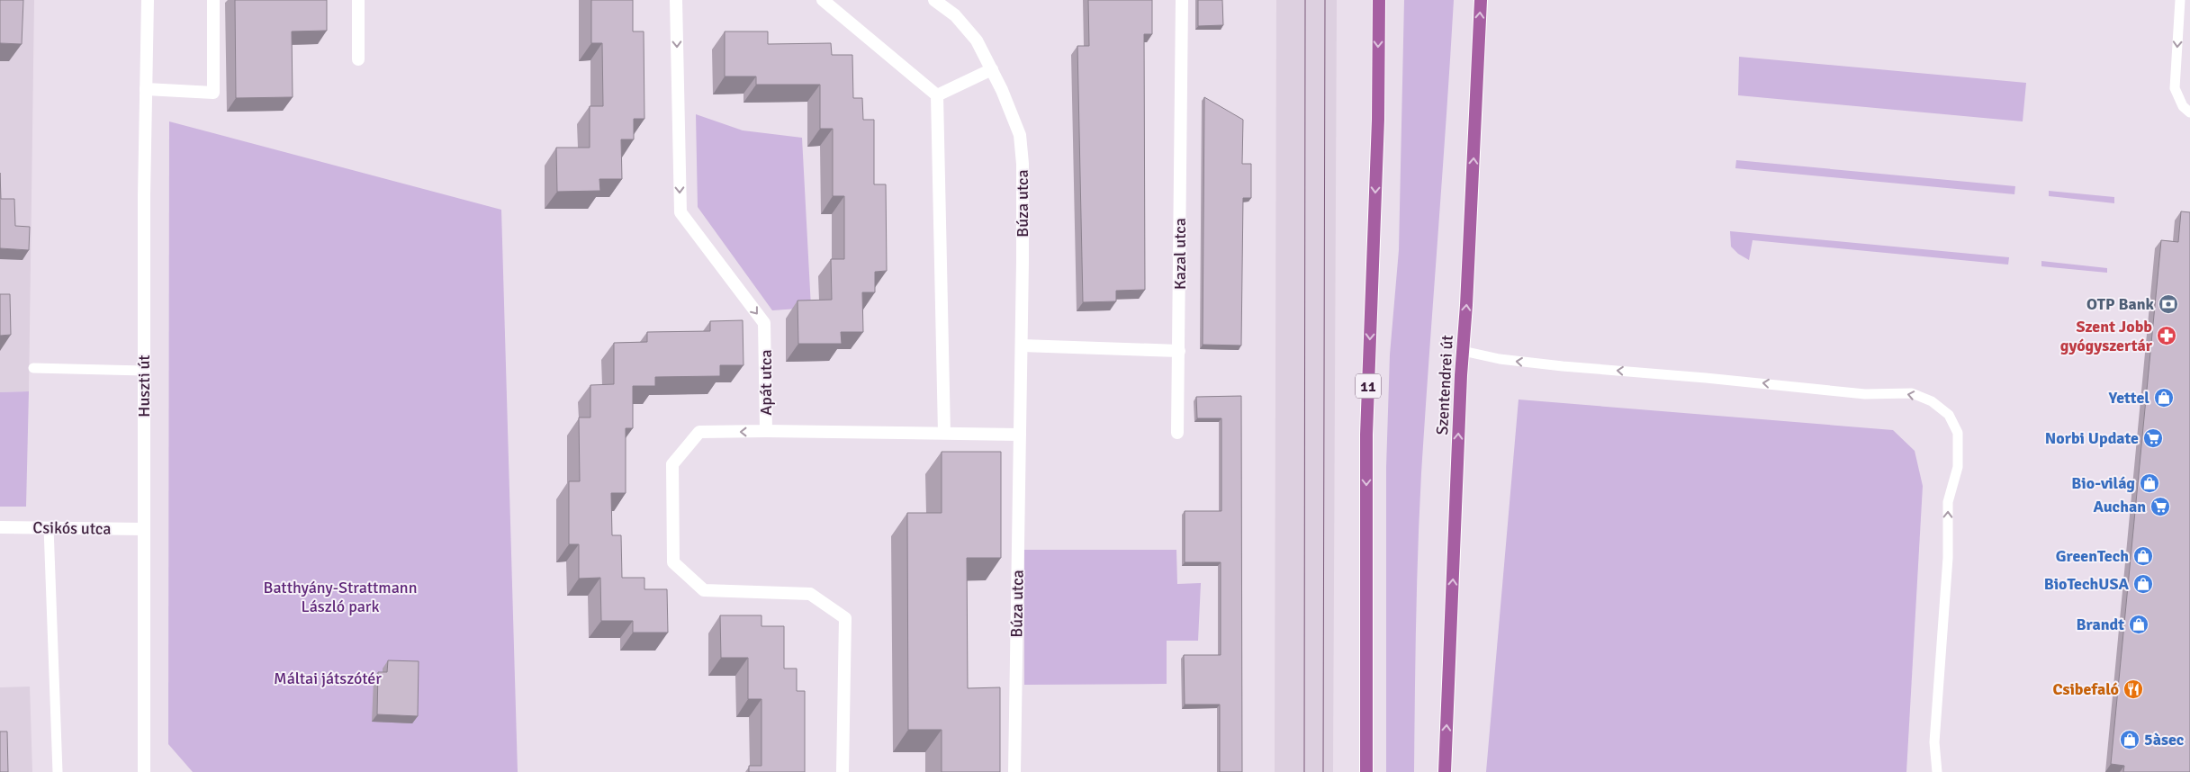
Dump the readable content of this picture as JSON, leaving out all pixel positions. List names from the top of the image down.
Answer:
{
  "streets": {
    "main road": ["Szentendrei út", "11"],
    "street": [
      "Búza utca",
      "Kazal utca",
      "Apát utca",
      "Huszti út",
      "Csikós utca"
    ]
  },
  "crossings": [
    ["Huszti út", "Csikós utca"]
  ],
  "parks": ["Batthyány-Strattmann László park", "Máltai játszótér"],
  "places": {
    "bank": ["OTP Bank"],
    "pharmacy": ["Szent Jobb gyógyszertár"],
    "shop": [
      "Yettel",
      "Bio-világ",
      "GreenTech",
      "BioTechUSA",
      "Brandt",
      "5àsec"
    ],
    "supermarket": ["Norbi Update", "Auchan"],
    "restaurant": ["Csibefaló"]
  }
}
